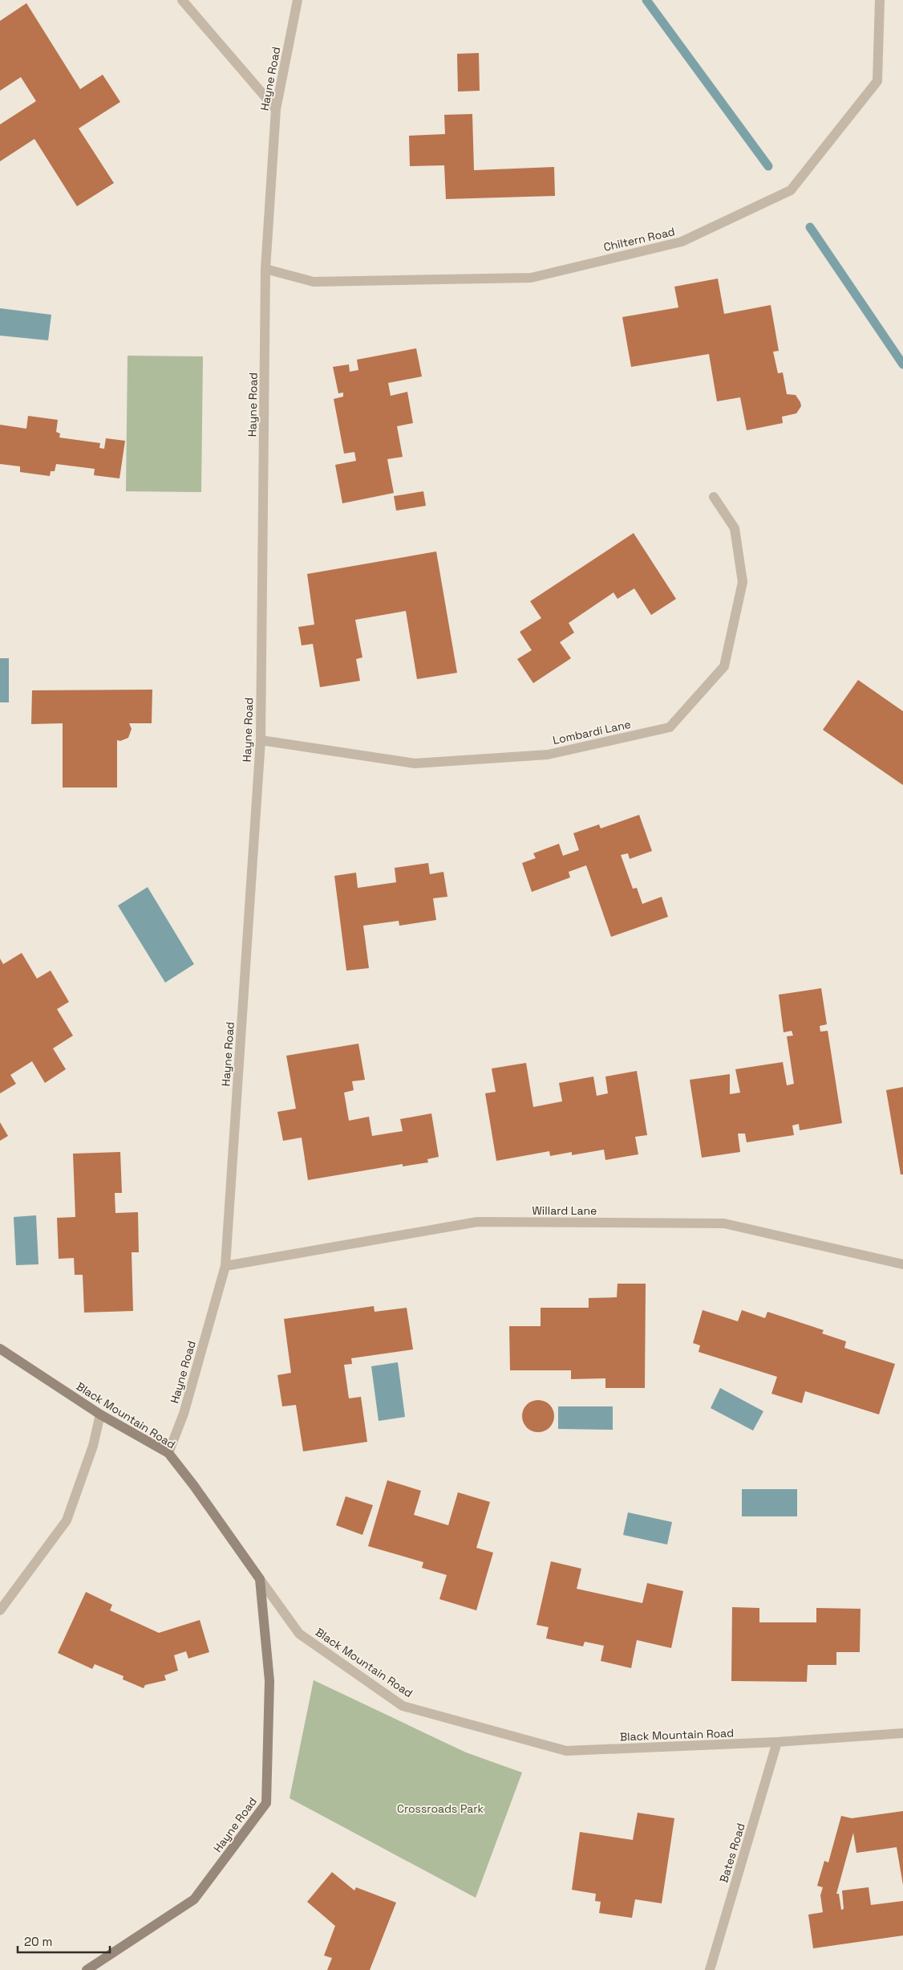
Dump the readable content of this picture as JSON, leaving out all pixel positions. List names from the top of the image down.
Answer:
{
  "streets": {
    "street": [
      "Hayne Road",
      "Chiltern Road",
      "Lombardi Lane",
      "Willard Lane",
      "Black Mountain Road",
      "Bates Road"
    ]
  },
  "crossings": [
    ["Hayne Road", "Chiltern Road"],
    ["Hayne Road", "Lombardi Lane"],
    ["Hayne Road", "Willard Lane"],
    ["Hayne Road", "Black Mountain Road"],
    ["Black Mountain Road", "Bates Road"]
  ],
  "parks": ["Crossroads Park"],
  "scale_bar": "20 m"
}
